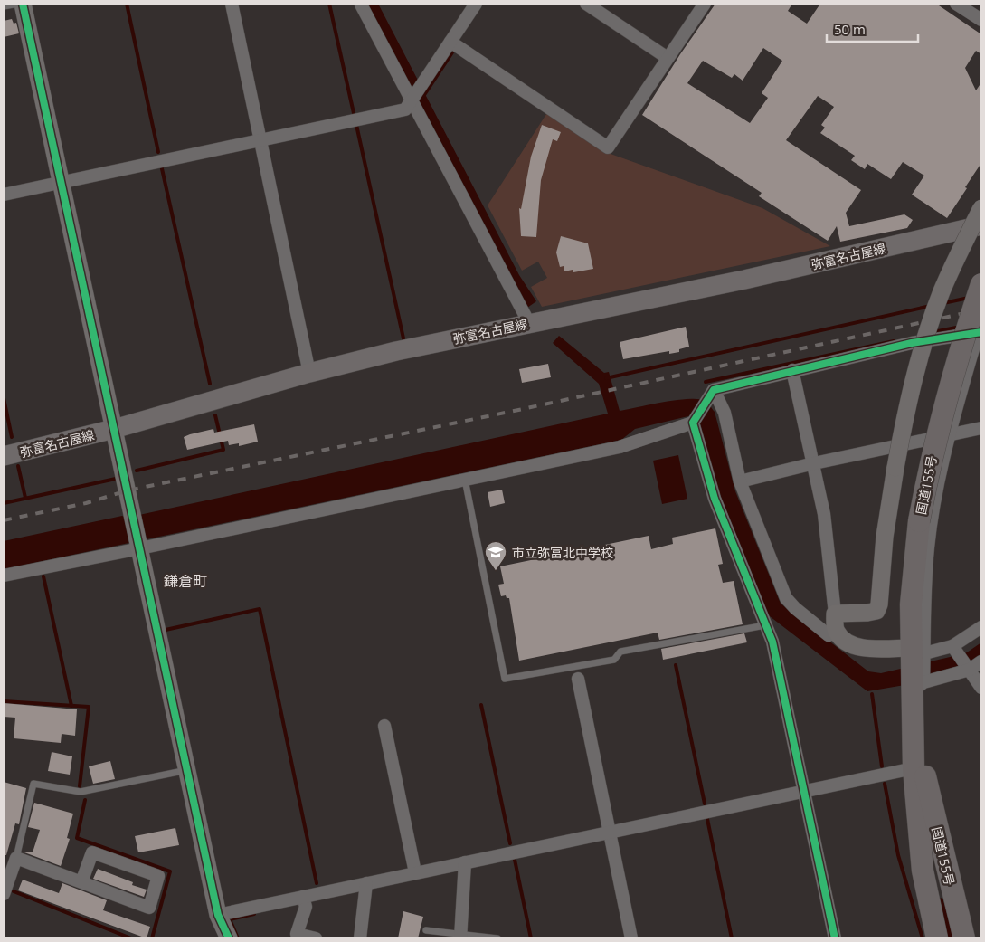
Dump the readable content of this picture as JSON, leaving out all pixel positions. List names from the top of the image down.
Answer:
{
  "streets": {
    "highway": ["国道155号"],
    "main road": ["弥富名古屋線"]
  },
  "districts": ["鎌倉町"],
  "places": {
    "school or university": ["市立弥富北中学校"]
  },
  "scale_bar": "50 m"
}
